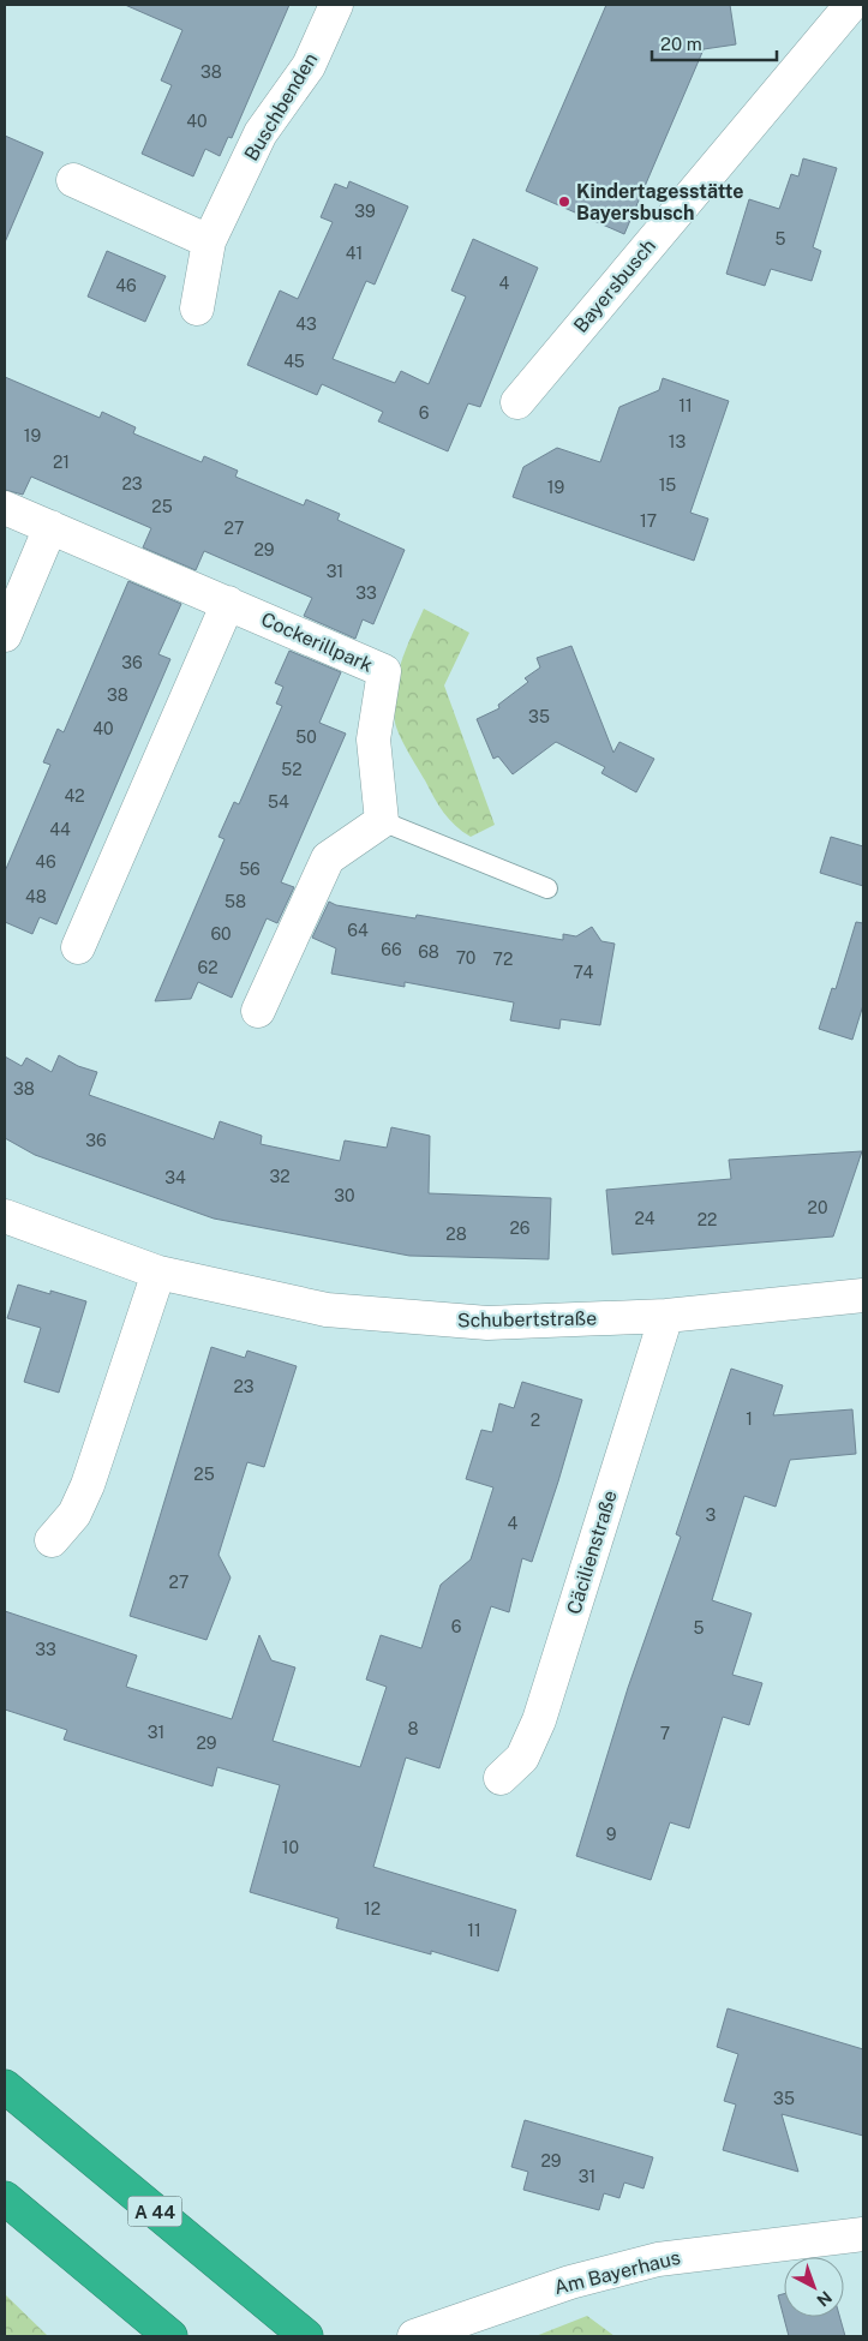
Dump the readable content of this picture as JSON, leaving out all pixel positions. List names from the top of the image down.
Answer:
{
  "streets": {
    "highway": ["A 44"],
    "street": [
      "Buschbenden",
      "Bayersbusch",
      "Cockerillpark",
      "Schubertstraße",
      "Cäcilienstraße",
      "Am Bayerhaus"
    ]
  },
  "crossings": [
    ["Schubertstraße", "Cäcilienstraße"]
  ],
  "places": ["Kindertagesstätte Bayersbusch"],
  "house_numbers": [
    "38",
    "40",
    "39",
    "5",
    "41",
    "4",
    "46",
    "43",
    "45",
    "11",
    "6",
    "19",
    "13",
    "21",
    "23",
    "15",
    "19",
    "25",
    "17",
    "27",
    "29",
    "31",
    "33",
    "36",
    "38",
    "35",
    "40",
    "50",
    "52",
    "42",
    "54",
    "44",
    "46",
    "56",
    "48",
    "58",
    "64",
    "60",
    "66",
    "68",
    "70",
    "72",
    "62",
    "74",
    "38",
    "36",
    "32",
    "34",
    "30",
    "20",
    "24",
    "22",
    "26",
    "28",
    "23",
    "1",
    "2",
    "25",
    "3",
    "4",
    "27",
    "6",
    "5",
    "33",
    "8",
    "31",
    "7",
    "29",
    "9",
    "10",
    "12",
    "11",
    "35",
    "29",
    "31"
  ],
  "scale_bar": "20 m",
  "north": "bottom right"
}
